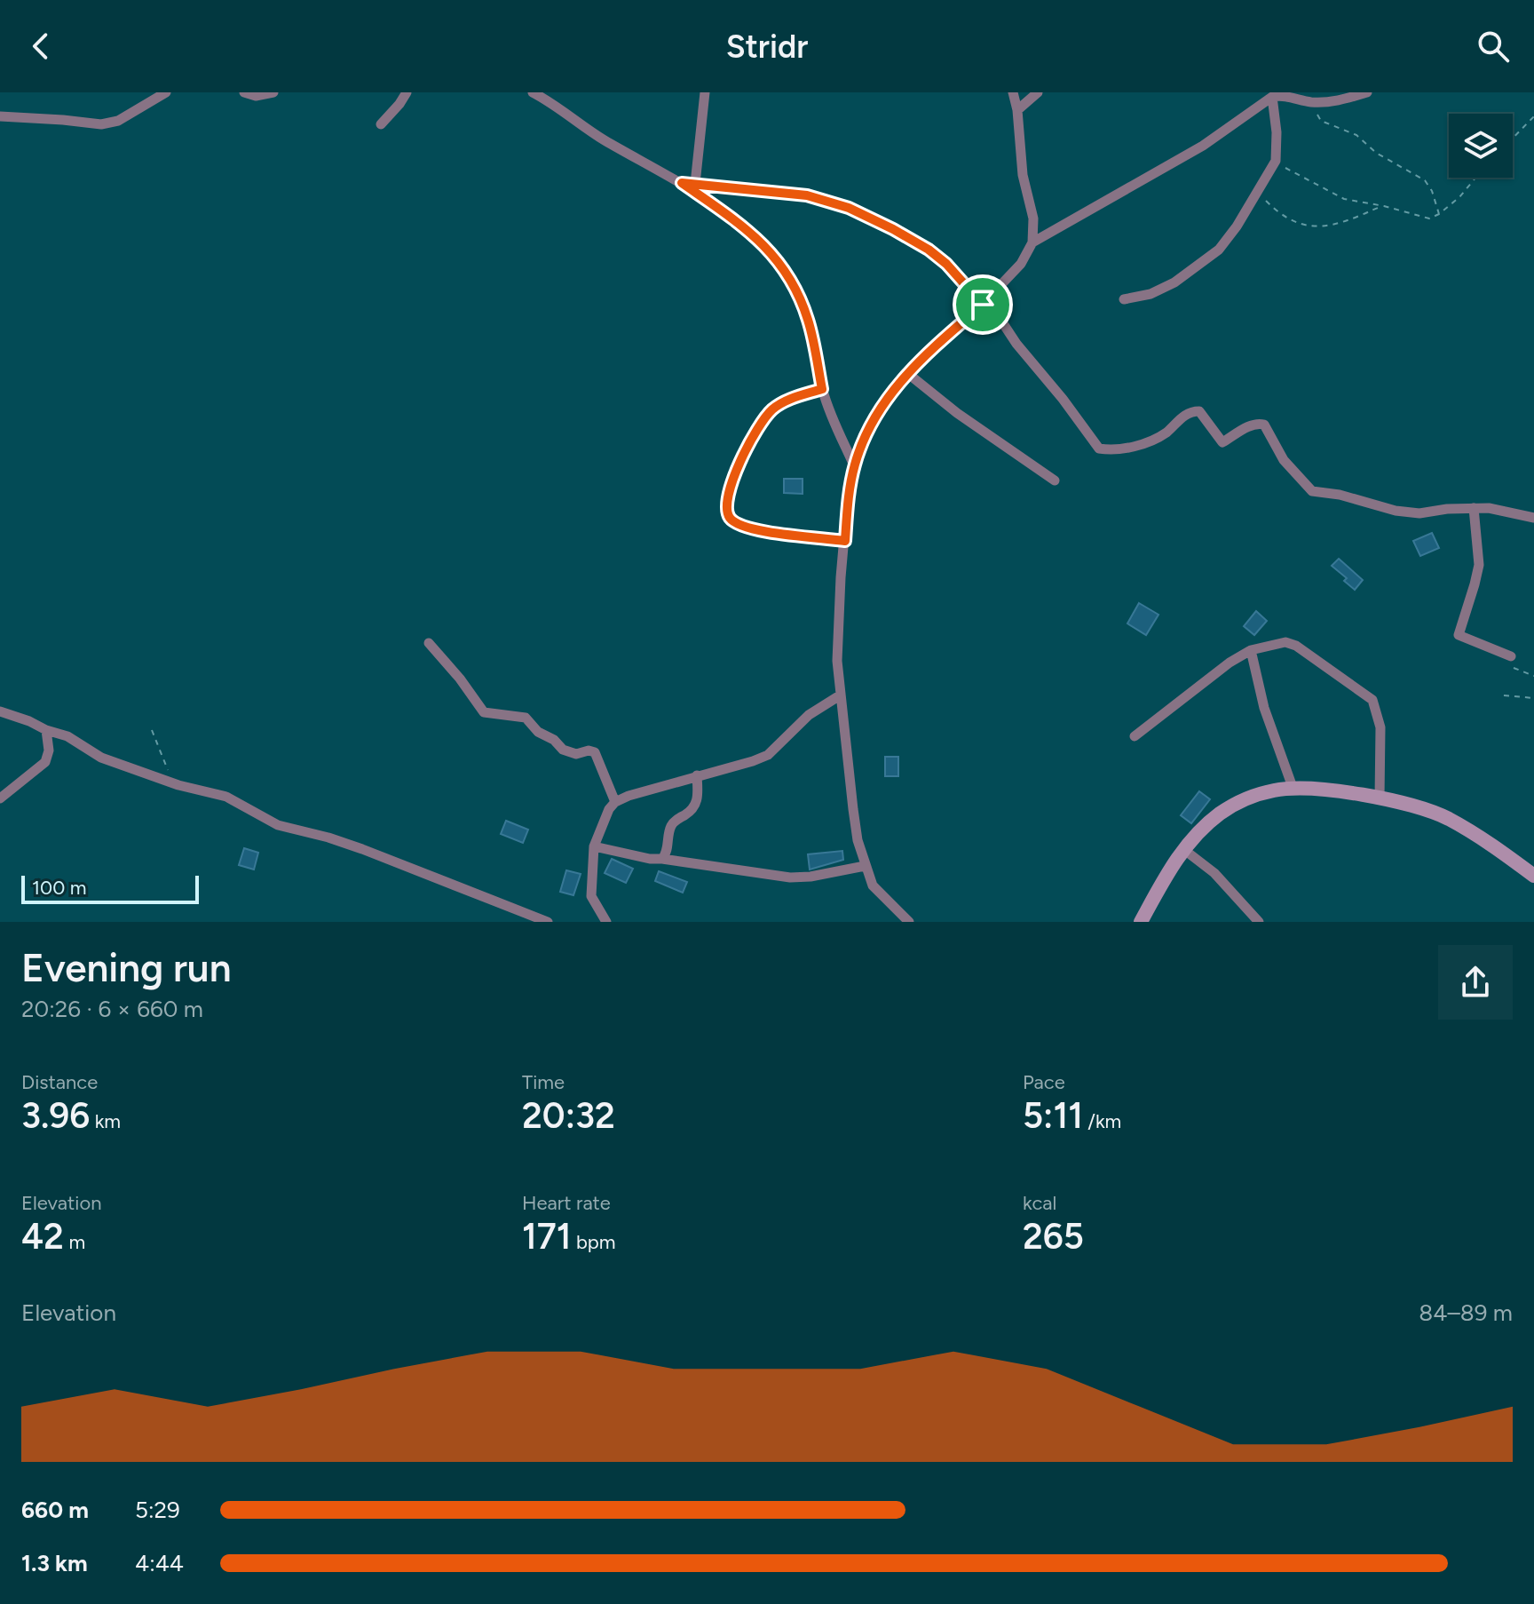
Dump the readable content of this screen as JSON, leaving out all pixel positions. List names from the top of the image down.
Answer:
{
  "scale_bar": "100 m",
  "page": {
    "header": "Stridr",
    "scale": "100 m",
    "heading": ["Evening run", "20:26 · 6 × 660 m"],
    "stats": [
      ["Distance", "3.96 km"],
      ["Time", "20:32"],
      ["Pace", "5:11 /km"],
      ["Elevation", "42 m"],
      ["Heart rate", "171 bpm"],
      ["kcal", "265"]
    ],
    "chart": ["Elevation", "84–89 m"],
    "list": [
      {
        "name": "660 m",
        "note": "5:29"
      },
      {
        "name": "1.3 km",
        "note": "4:44"
      }
    ]
  }
}
